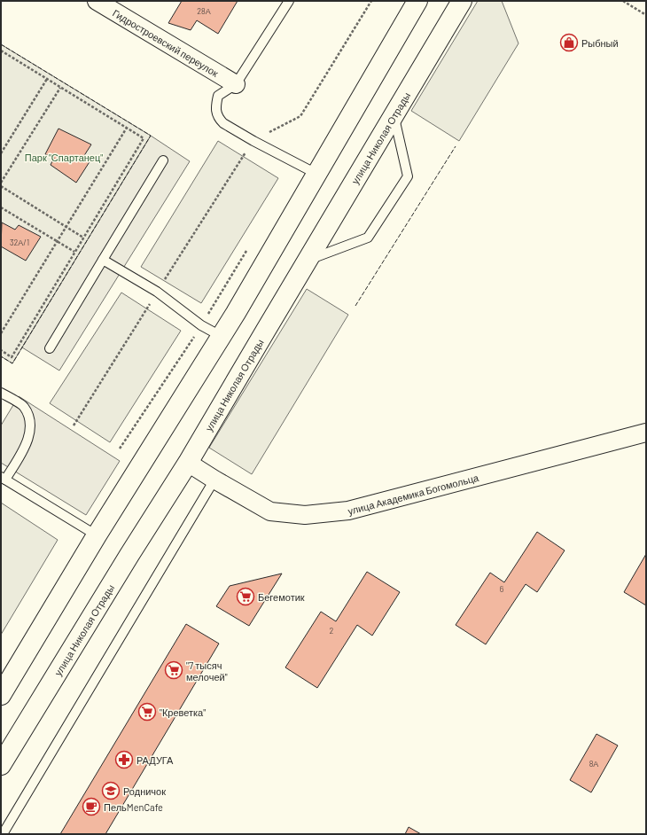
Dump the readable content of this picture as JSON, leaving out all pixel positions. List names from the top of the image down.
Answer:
{
  "streets": {
    "main road": ["улица Николая Отрады"],
    "street": ["Гидростроевский переулок", "улица Академика Богомольца"]
  },
  "crossings": [
    ["улица Николая Отрады", "улица Академика Богомольца"]
  ],
  "parks": ["Парк \"Спартанец\""],
  "places": {
    "shop": ["Рыбный"],
    "supermarket": ["Бегемотик", "\"7 тысяч мелочей\"", "\"Креветка\""],
    "pharmacy": ["РАДУГА"],
    "school or university": ["Родничок"],
    "cafe": ["ПельMenCafe"]
  },
  "house_numbers": [
    "28А",
    "32А/1",
    "6",
    "2",
    "8А"
  ]
}
